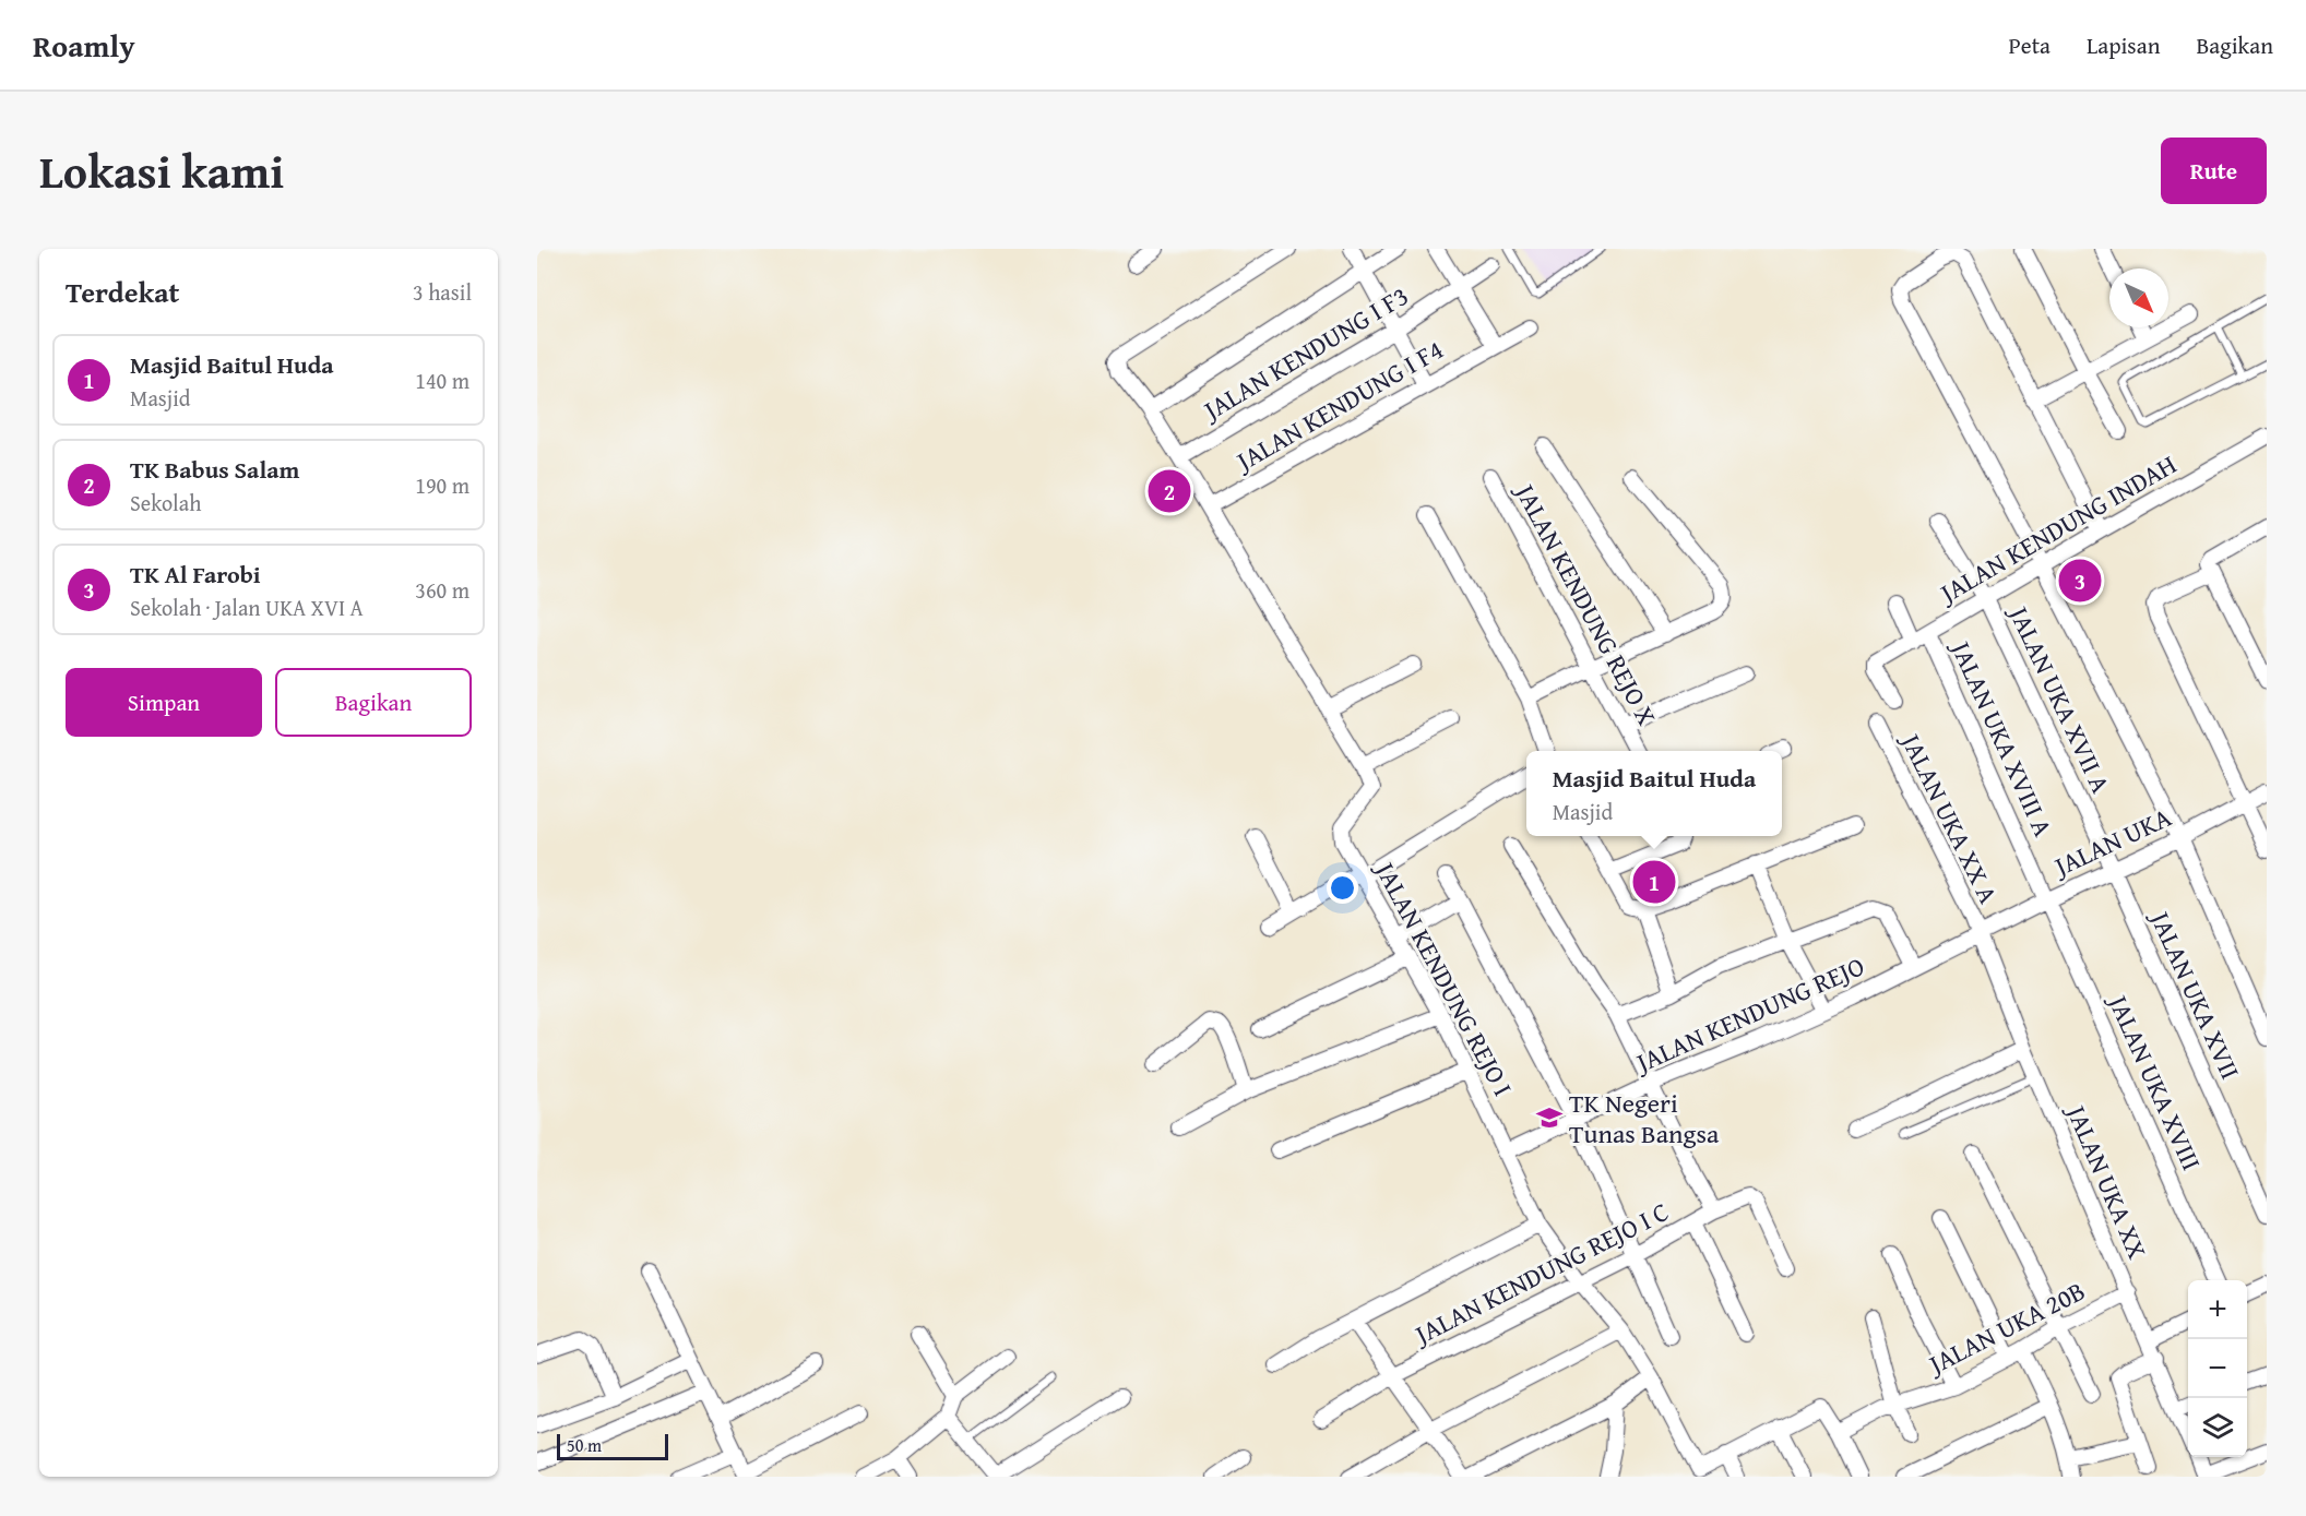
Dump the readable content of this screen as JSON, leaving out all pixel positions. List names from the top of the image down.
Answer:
{
  "streets": {
    "street": [
      "JALAN KENDUNG I F3",
      "JALAN KENDUNG I F4",
      "JALAN KENDUNG INDAH",
      "JALAN KENDUNG REJO X",
      "JALAN UKA XVII A",
      "JALAN UKA XVIII A",
      "JALAN UKA XX A",
      "JALAN UKA",
      "JALAN KENDUNG REJO I",
      "JALAN UKA XVII",
      "JALAN KENDUNG REJO",
      "JALAN UKA XVIII",
      "JALAN UKA XX",
      "JALAN KENDUNG REJO I C",
      "JALAN UKA 20B"
    ]
  },
  "crossings": [
    ["JALAN KENDUNG I F3", "JALAN KENDUNG REJO I"],
    ["JALAN KENDUNG I F4", "JALAN KENDUNG REJO I"],
    ["JALAN KENDUNG INDAH", "JALAN UKA XVII A"],
    ["JALAN KENDUNG INDAH", "JALAN UKA XVIII A"],
    ["JALAN KENDUNG INDAH", "JALAN UKA XX A"],
    ["JALAN UKA XVII A", "JALAN UKA"],
    ["JALAN UKA XVII A", "JALAN UKA XVII"],
    ["JALAN UKA XVIII A", "JALAN UKA"],
    ["JALAN UKA XVIII A", "JALAN UKA XVIII"],
    ["JALAN UKA XX A", "JALAN UKA"],
    ["JALAN UKA XX A", "JALAN KENDUNG REJO"],
    ["JALAN UKA XX A", "JALAN UKA XX"],
    ["JALAN UKA", "JALAN UKA XVII"],
    ["JALAN UKA", "JALAN KENDUNG REJO"],
    ["JALAN UKA", "JALAN UKA XVIII"],
    ["JALAN UKA", "JALAN UKA XX"],
    ["JALAN KENDUNG REJO I", "JALAN KENDUNG REJO"],
    ["JALAN KENDUNG REJO I", "JALAN KENDUNG REJO I C"],
    ["JALAN KENDUNG REJO I", "JALAN UKA 20B"],
    ["JALAN KENDUNG REJO", "JALAN UKA XX"],
    ["JALAN UKA XX", "JALAN UKA 20B"]
  ],
  "places": {
    "school or university": ["TK Negeri Tunas Bangsa"]
  },
  "scale_bar": "50 m",
  "north": "bottom right",
  "page": {
    "header": "Roamly",
    "nav": ["Peta", "Lapisan", "Bagikan"],
    "title": "Lokasi kami",
    "buttons": [
      "Rute",
      ["Simpan", "Bagikan"]
    ],
    "heading": ["Terdekat", "3 hasil"],
    "list": [
      {
        "mark": "1",
        "name": "Masjid Baitul Huda",
        "note": "Masjid",
        "value": "140 m"
      },
      {
        "mark": "2",
        "name": "TK Babus Salam",
        "note": "Sekolah",
        "value": "190 m"
      },
      {
        "mark": "3",
        "name": "TK Al Farobi",
        "note": "Sekolah · Jalan UKA XVI A",
        "value": "360 m"
      }
    ],
    "pins": ["2", "3", "1"],
    "popup": ["Masjid Baitul Huda", "Masjid"],
    "map_buttons": ["+", "−"],
    "scale": "50 m"
  }
}
